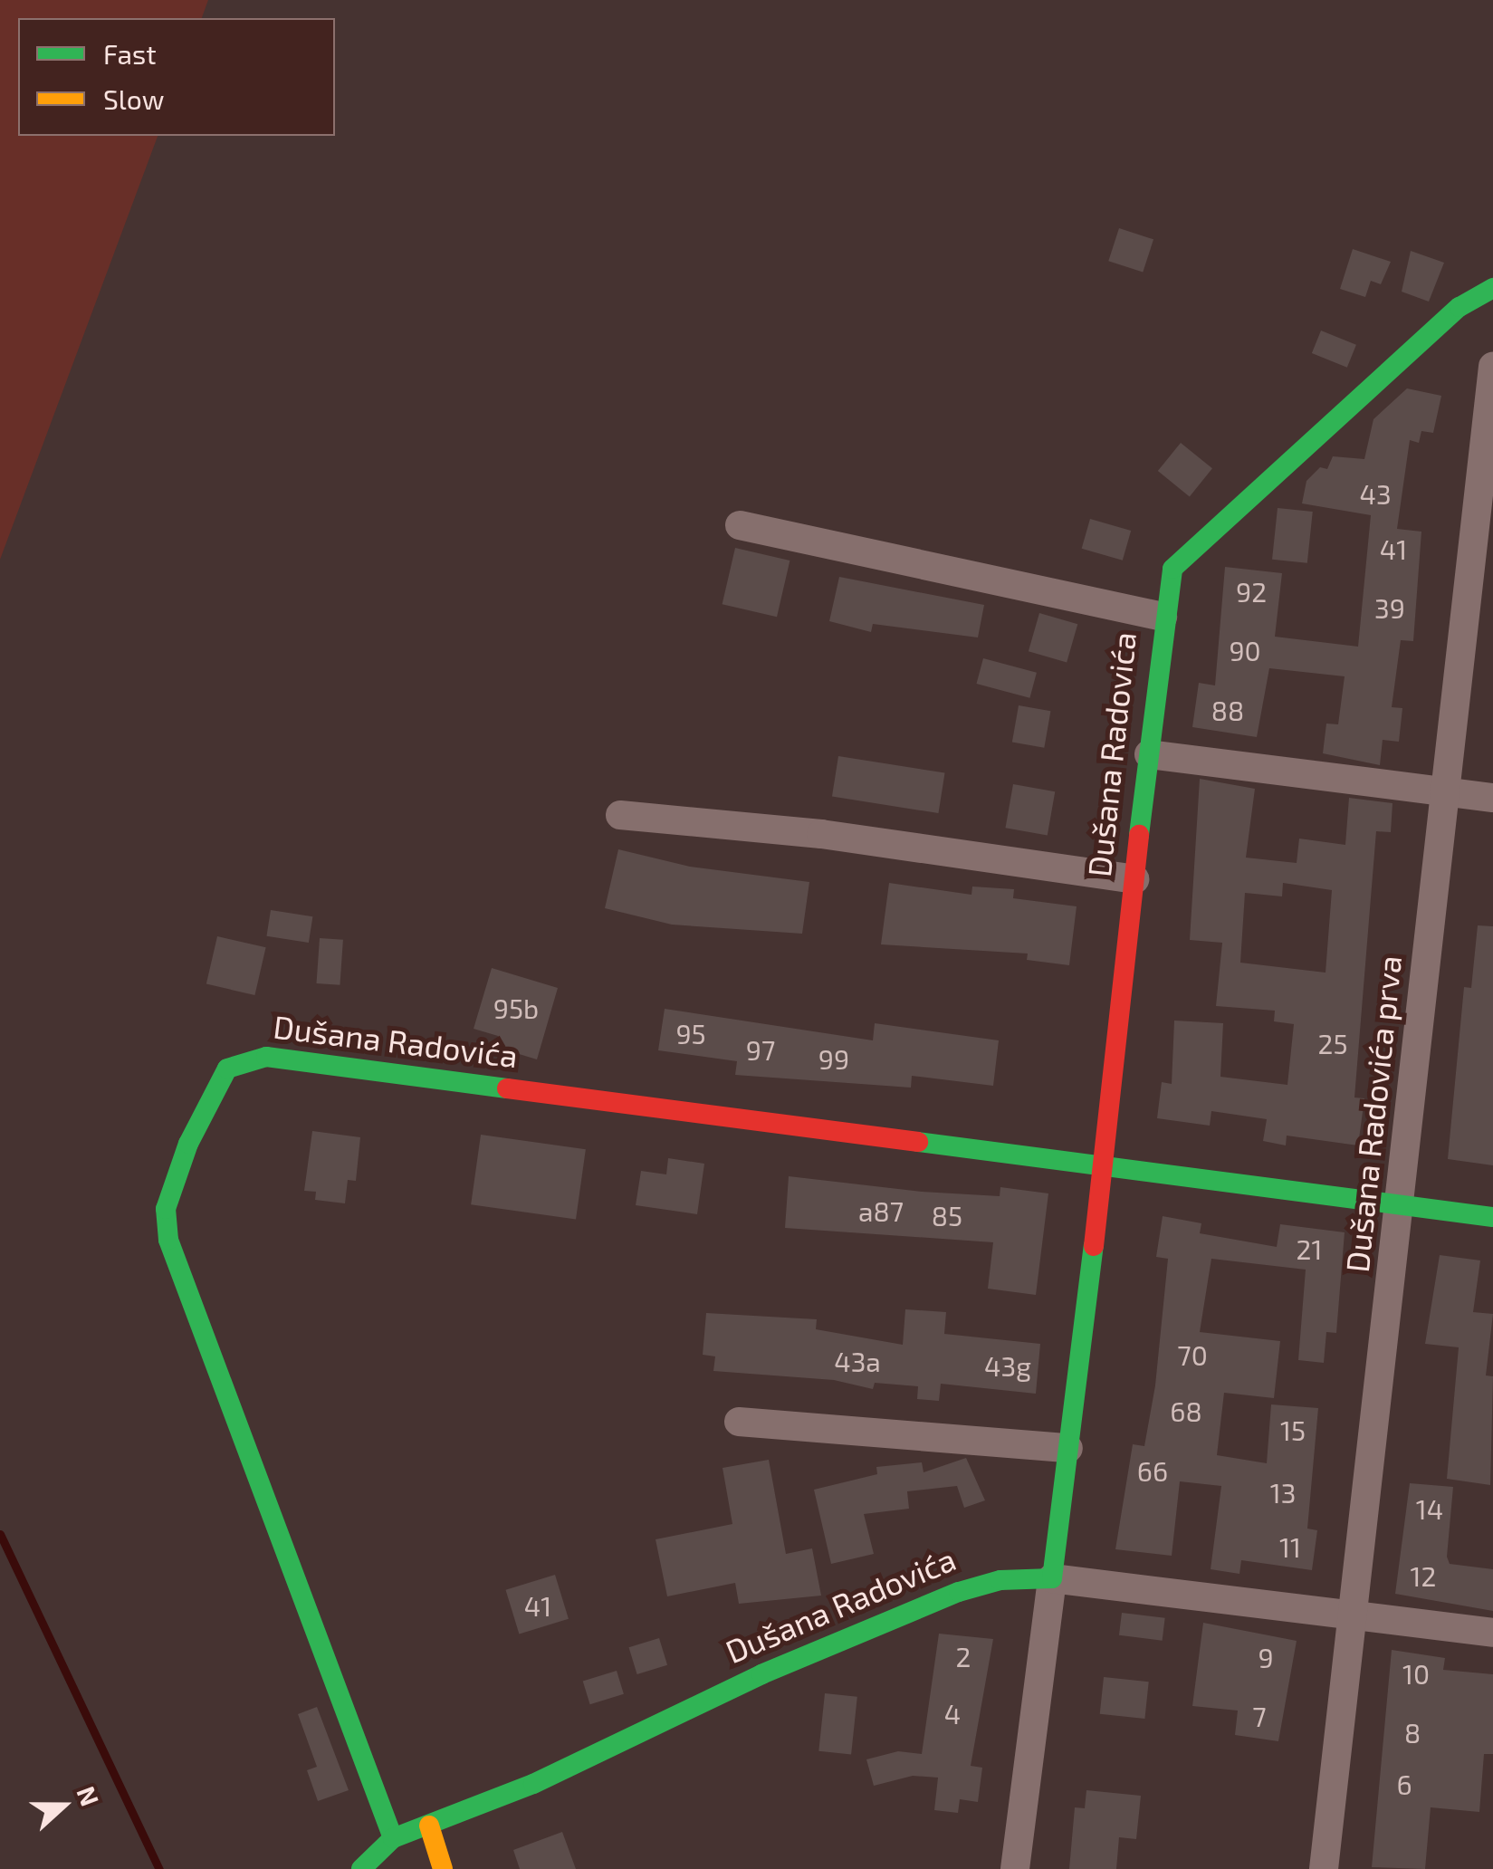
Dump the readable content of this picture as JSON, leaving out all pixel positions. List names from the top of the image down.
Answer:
{
  "streets": {
    "street": ["Dušana Radovića", "Dušana Radovića prva"]
  },
  "house_numbers": [
    "43",
    "41",
    "92",
    "39",
    "90",
    "88",
    "95b",
    "95",
    "25",
    "97",
    "99",
    "a87",
    "85",
    "21",
    "70",
    "43a",
    "43g",
    "68",
    "15",
    "66",
    "13",
    "14",
    "11",
    "12",
    "41",
    "2",
    "9",
    "10",
    "4",
    "7",
    "8",
    "6"
  ],
  "legend": ["Fast", "Slow"],
  "north": "right"
}
